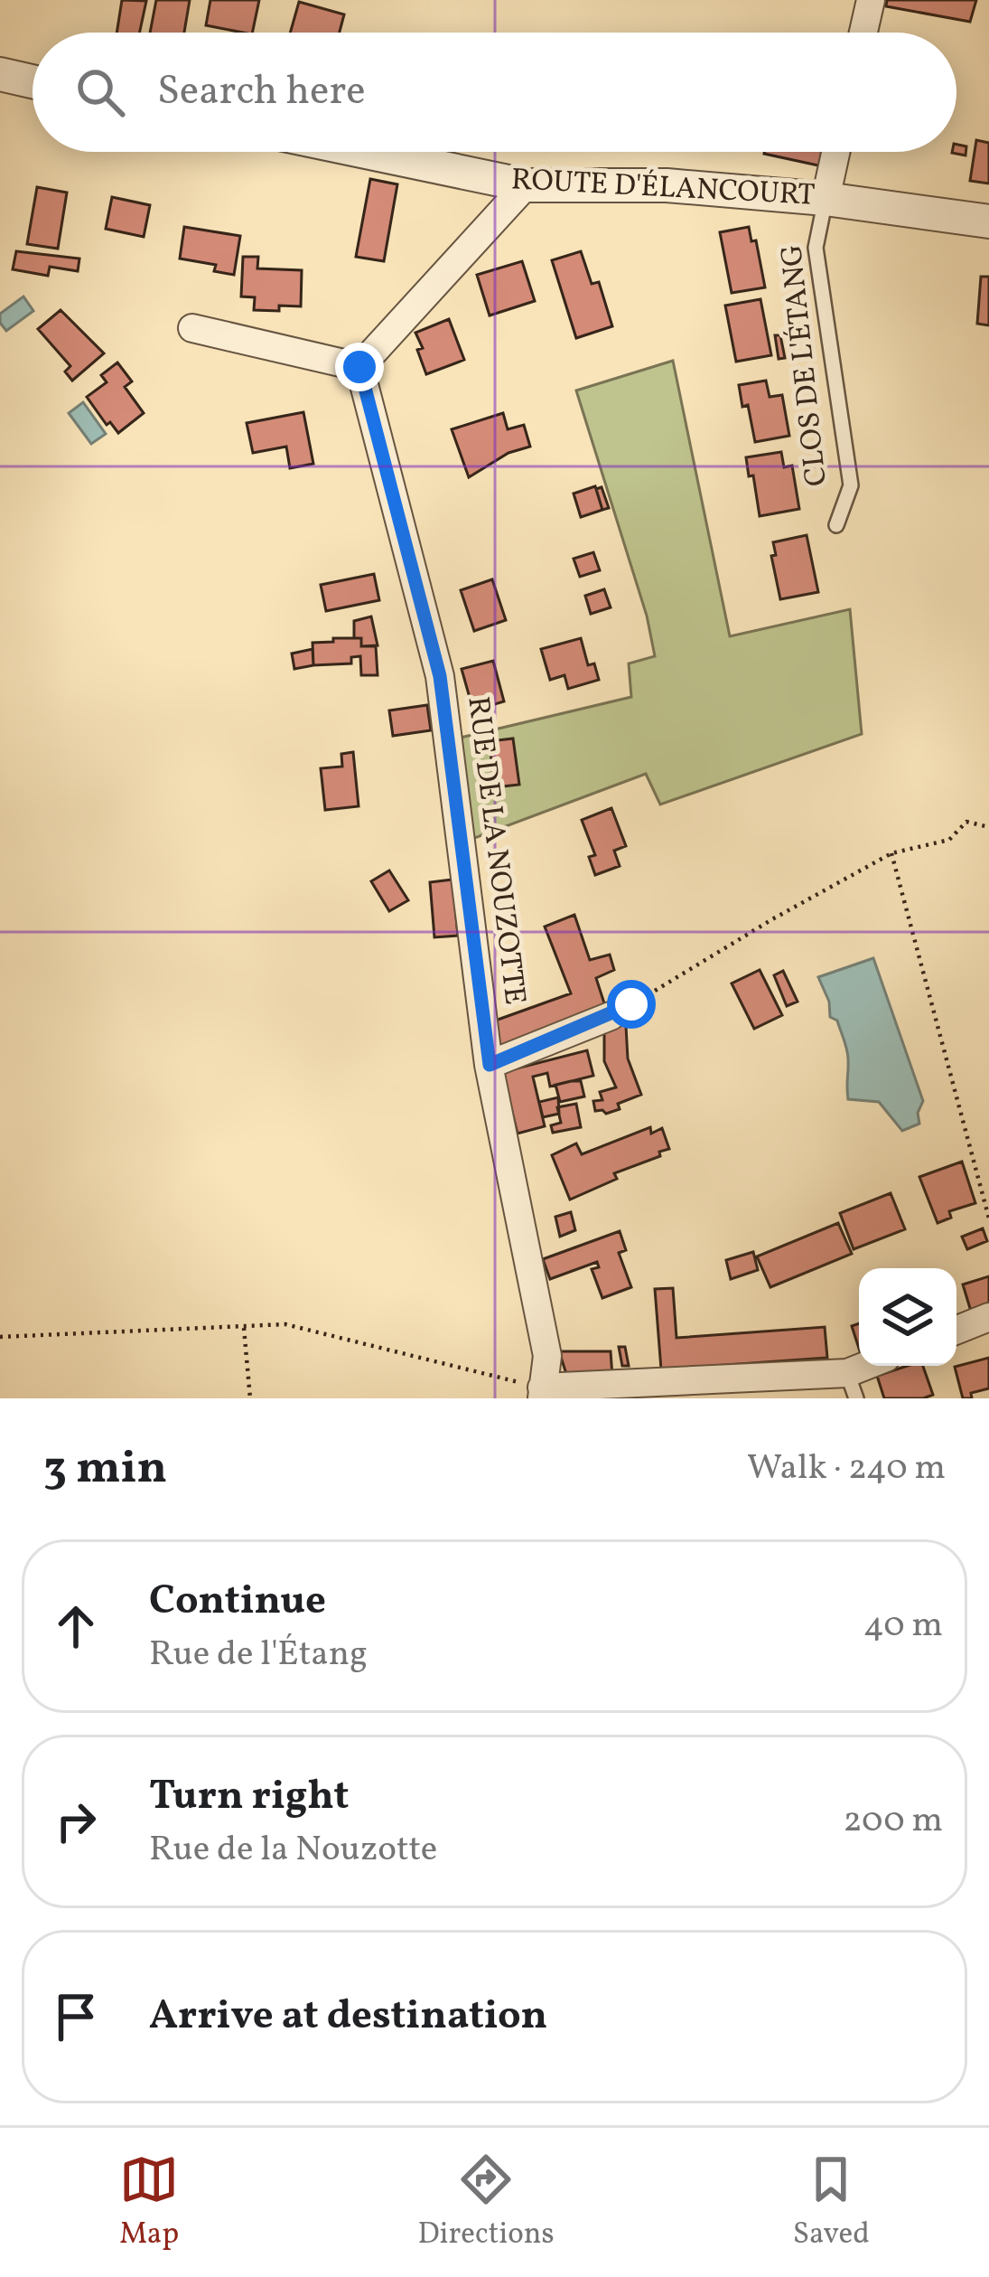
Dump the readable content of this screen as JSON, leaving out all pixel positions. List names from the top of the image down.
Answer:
{
  "streets": {
    "street": ["ROUTE D'ÉLANCOURT", "RUE DE LA NOUZOTTE"],
    "lane": ["CLOS DE L'ÉTANG"]
  },
  "crossings": [
    ["ROUTE D'ÉLANCOURT", "CLOS DE L'ÉTANG"]
  ],
  "page": {
    "search": "Search here",
    "heading": ["3 min", "Walk · 240 m"],
    "list": [
      ["Continue", "Rue de l'Étang", "40 m"],
      ["Turn right", "Rue de la Nouzotte", "200 m"],
      "Arrive at destination"
    ],
    "nav": ["Map", "Directions", "Saved"]
  }
}
